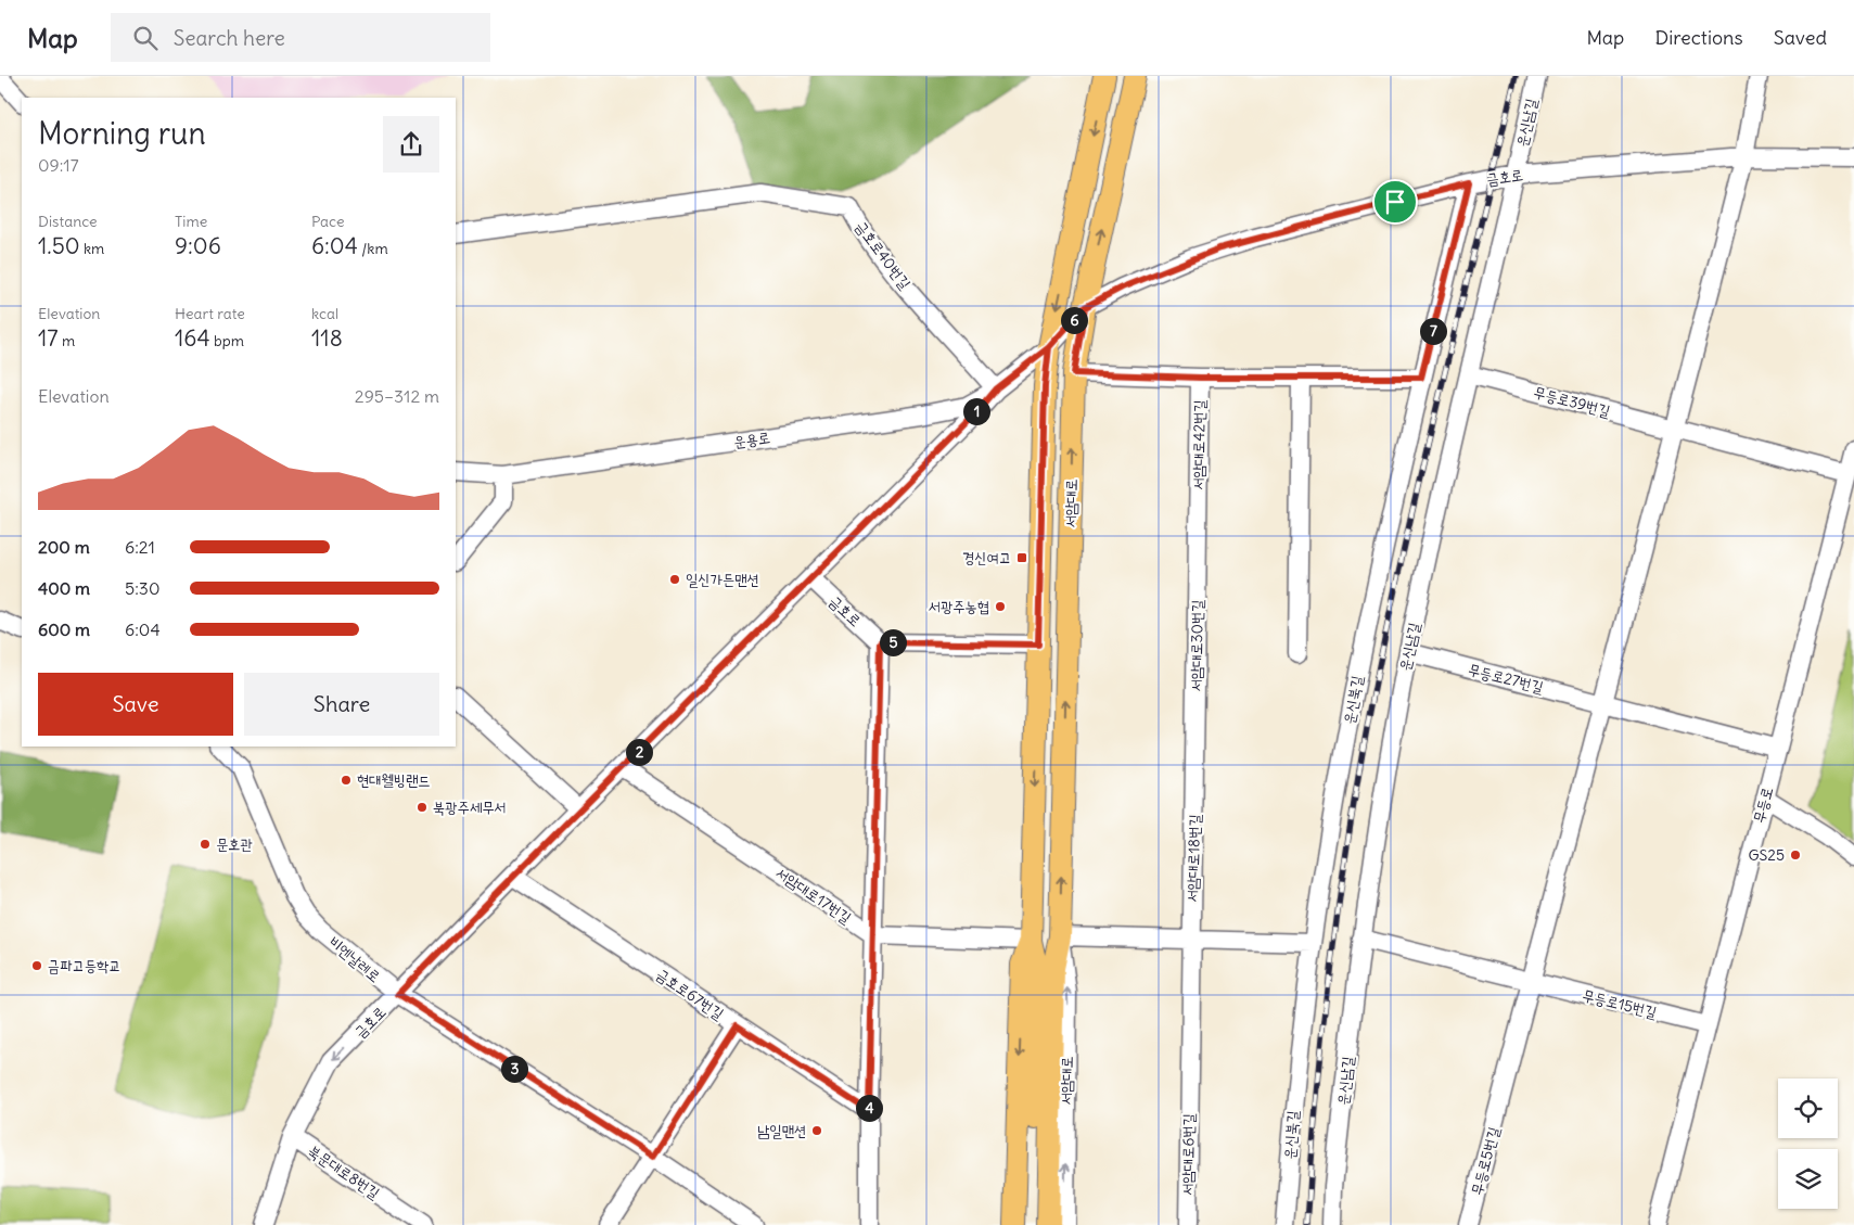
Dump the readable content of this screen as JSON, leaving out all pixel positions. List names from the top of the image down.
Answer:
{
  "streets": {
    "main road": ["서암대로"],
    "street": [
      "운신남길",
      "금호로",
      "금호로40번길",
      "무등로39번길",
      "운용로",
      "서암대로42번길",
      "서암대로30번길",
      "무등로27번길",
      "운신북길",
      "무등로",
      "서암대로18번길",
      "서암대로17번길",
      "비엔날레로",
      "금호로67번길",
      "무등로15번길",
      "서암대로6번길",
      "무등로5번길",
      "북문대로8번길"
    ]
  },
  "crossings": [
    ["운신남길", "금호로"],
    ["운신남길", "무등로39번길"],
    ["운신남길", "무등로27번길"],
    ["운신남길", "무등로15번길"],
    ["금호로", "금호로40번길"],
    ["금호로", "운용로"],
    ["금호로", "서암대로"],
    ["금호로", "운신북길"],
    ["금호로", "서암대로17번길"],
    ["금호로", "비엔날레로"],
    ["금호로", "금호로67번길"],
    ["금호로", "북문대로8번길"],
    ["금호로40번길", "운용로"],
    ["무등로39번길", "무등로"],
    ["서암대로42번길", "서암대로30번길"],
    ["서암대로30번길", "서암대로18번길"],
    ["무등로27번길", "무등로"],
    ["무등로", "무등로15번길"],
    ["서암대로18번길", "서암대로6번길"],
    ["무등로15번길", "무등로5번길"]
  ],
  "places": {
    "transit": ["경신여고"],
    "other": [
      "일신가든맨션",
      "서광주농협",
      "현대웰빙랜드",
      "북광주세무서",
      "문호관",
      "GS25",
      "금파고등학교",
      "남일맨션"
    ]
  },
  "page": {
    "header": "Map",
    "search": "Search here",
    "nav": ["Map", "Directions", "Saved"],
    "heading": ["Morning run", "09:17"],
    "stats": [
      ["Distance", "1.50 km"],
      ["Time", "9:06"],
      ["Pace", "6:04 /km"],
      ["Elevation", "17 m"],
      ["Heart rate", "164 bpm"],
      ["kcal", "118"]
    ],
    "pins": [
      "6",
      "7",
      "1",
      "5",
      "2",
      "3",
      "4"
    ],
    "chart": ["Elevation", "295–312 m"],
    "list": [
      {
        "name": "200 m",
        "note": "6:21"
      },
      {
        "name": "400 m",
        "note": "5:30"
      },
      {
        "name": "600 m",
        "note": "6:04"
      }
    ],
    "buttons": ["Save", "Share"]
  }
}
